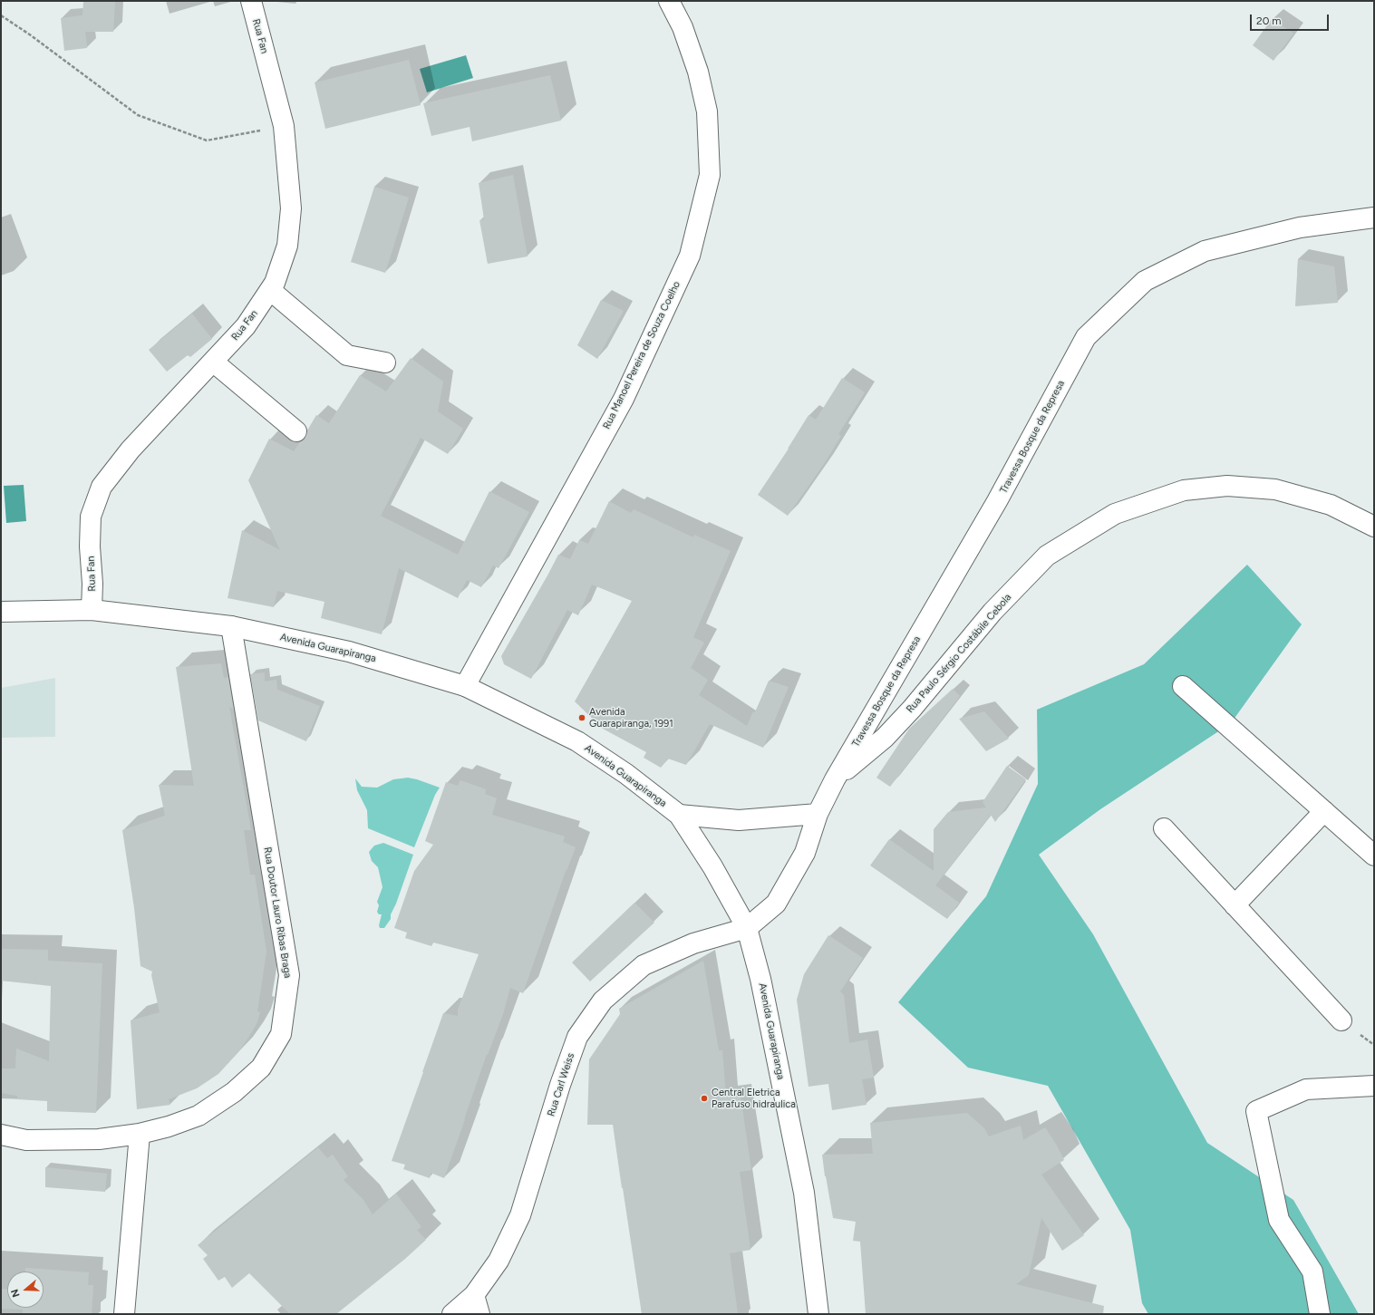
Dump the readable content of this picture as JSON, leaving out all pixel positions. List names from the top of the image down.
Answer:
{
  "streets": {
    "street": [
      "Rua Fan",
      "Rua Manoel Pereira de Souza Coelho",
      "Travessa Bosque da Represa",
      "Avenida Guarapiranga",
      "Rua Paulo Sérgio Costábile Cebola",
      "Rua Doutor Lauro Ribas Braga",
      "Rua Carl Weiss"
    ]
  },
  "crossings": [
    ["Rua Fan", "Avenida Guarapiranga"],
    ["Rua Manoel Pereira de Souza Coelho", "Avenida Guarapiranga"],
    ["Travessa Bosque da Represa", "Avenida Guarapiranga"],
    ["Travessa Bosque da Represa", "Rua Paulo Sérgio Costábile Cebola"],
    ["Travessa Bosque da Represa", "Rua Carl Weiss"],
    ["Avenida Guarapiranga", "Rua Doutor Lauro Ribas Braga"],
    ["Avenida Guarapiranga", "Rua Carl Weiss"]
  ],
  "places": ["Avenida Guarapiranga, 1991", "Central Eletrica Parafuso hidraulica"],
  "scale_bar": "20 m",
  "north": "left"
}
